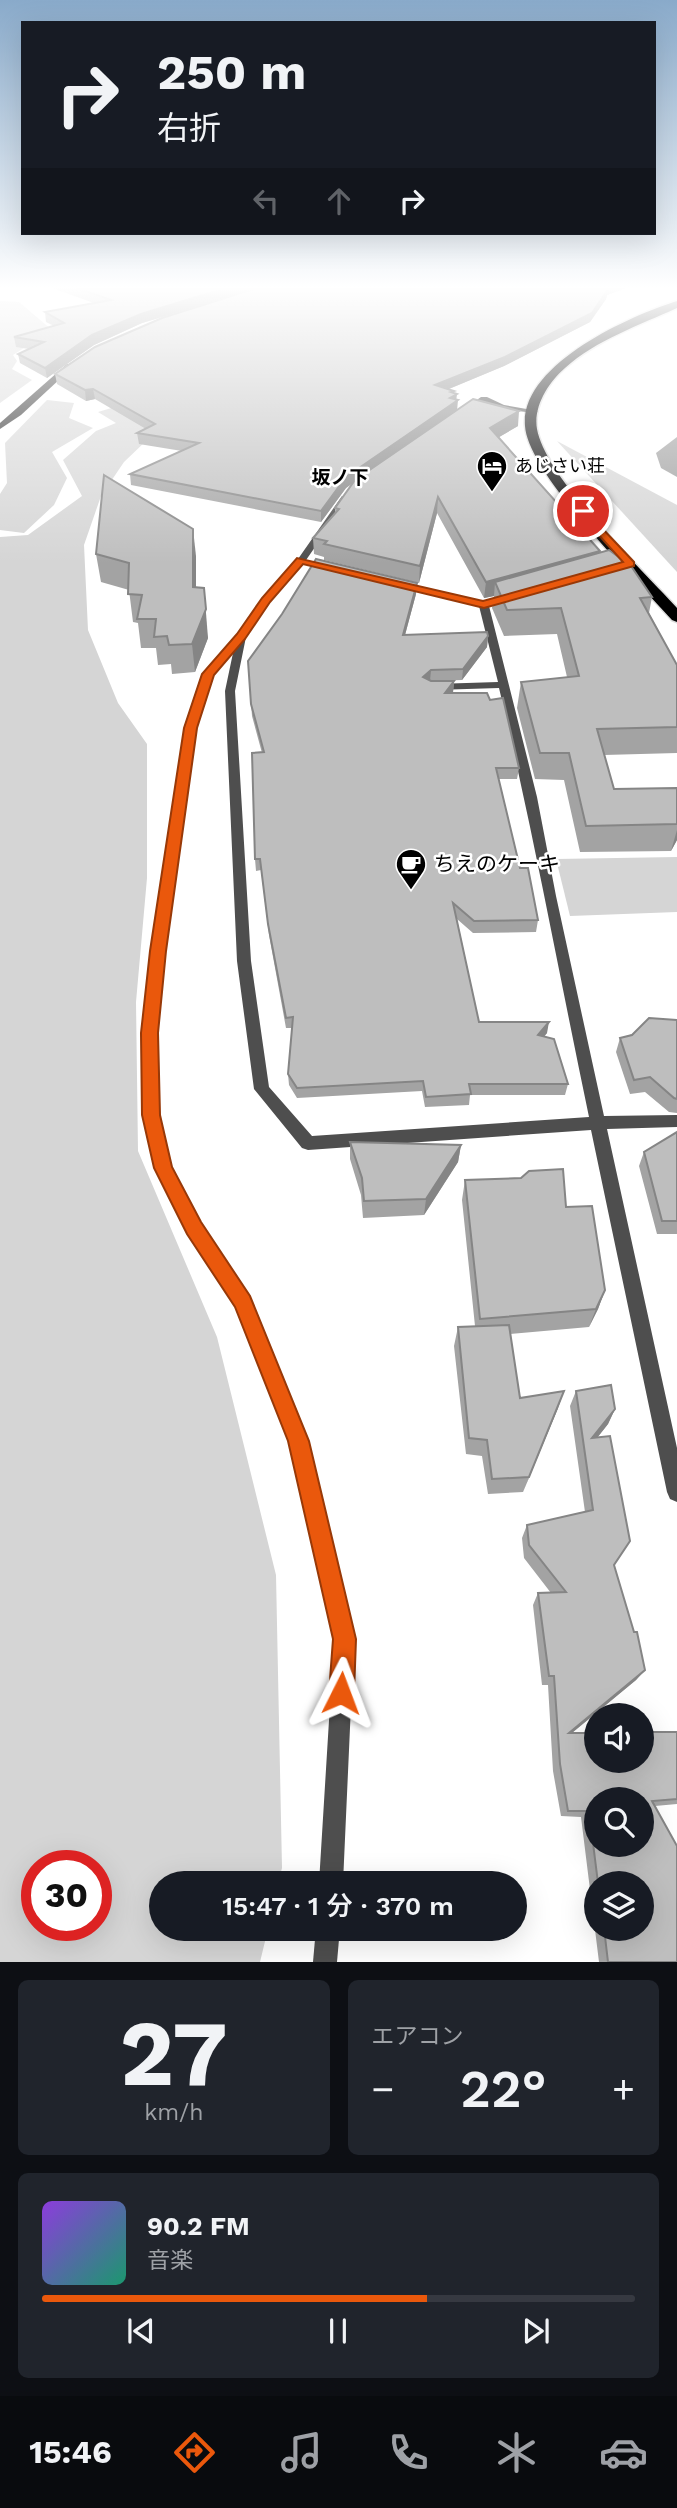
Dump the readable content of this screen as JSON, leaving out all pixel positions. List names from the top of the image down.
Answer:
{
  "districts": ["坂ノ下"],
  "places": {
    "hotel": ["あじさい荘"],
    "cafe": ["ちえのケーキ"]
  },
  "page": {
    "turn": ["250 m", "右折"],
    "limit": "30",
    "trip": "15:47 · 1 分 · 370 m",
    "tile": [
      ["27", "km/h"],
      "エアコン"
    ],
    "heat": ["−", "22°", "+"],
    "song": ["90.2 FM", "音楽"],
    "tabs": "15:46"
  }
}
